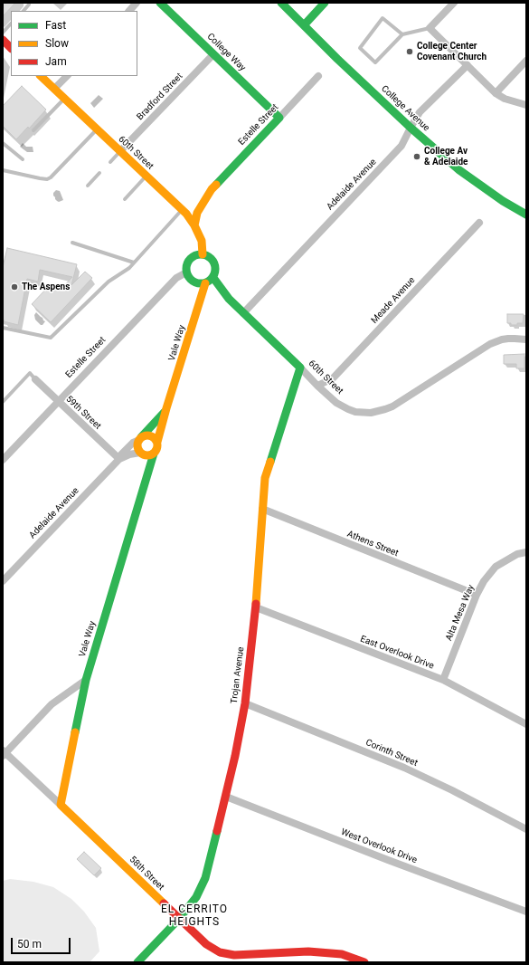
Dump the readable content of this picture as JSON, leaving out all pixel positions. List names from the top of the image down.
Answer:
{
  "streets": {
    "street": [
      "College Way",
      "Bradford Street",
      "College Avenue",
      "Estelle Street",
      "60th Street",
      "Adelaide Avenue",
      "Meade Avenue",
      "Vale Way",
      "59th Street",
      "Athens Street",
      "Alta Mesa Way",
      "East Overlook Drive",
      "Trojan Avenue",
      "Corinth Street",
      "West Overlook Drive",
      "58th Street"
    ]
  },
  "crossings": [
    ["College Way", "Bradford Street"],
    ["College Way", "Estelle Street"],
    ["Bradford Street", "60th Street"],
    ["College Avenue", "Adelaide Avenue"],
    ["Estelle Street", "60th Street"],
    ["Estelle Street", "Vale Way"],
    ["Estelle Street", "59th Street"],
    ["60th Street", "Adelaide Avenue"],
    ["60th Street", "Meade Avenue"],
    ["60th Street", "Vale Way"],
    ["60th Street", "Trojan Avenue"],
    ["Adelaide Avenue", "Vale Way"],
    ["Adelaide Avenue", "59th Street"],
    ["Vale Way", "58th Street"],
    ["Athens Street", "Alta Mesa Way"],
    ["Athens Street", "Trojan Avenue"],
    ["Alta Mesa Way", "East Overlook Drive"],
    ["East Overlook Drive", "Trojan Avenue"],
    ["Trojan Avenue", "Corinth Street"],
    ["Trojan Avenue", "West Overlook Drive"],
    ["Trojan Avenue", "58th Street"]
  ],
  "districts": ["EL CERRITO HEIGHTS"],
  "places": ["College Center Covenant Church", "College Av & Adelaide", "The Aspens"],
  "legend": ["Fast", "Slow", "Jam"],
  "scale_bar": "50 m"
}
